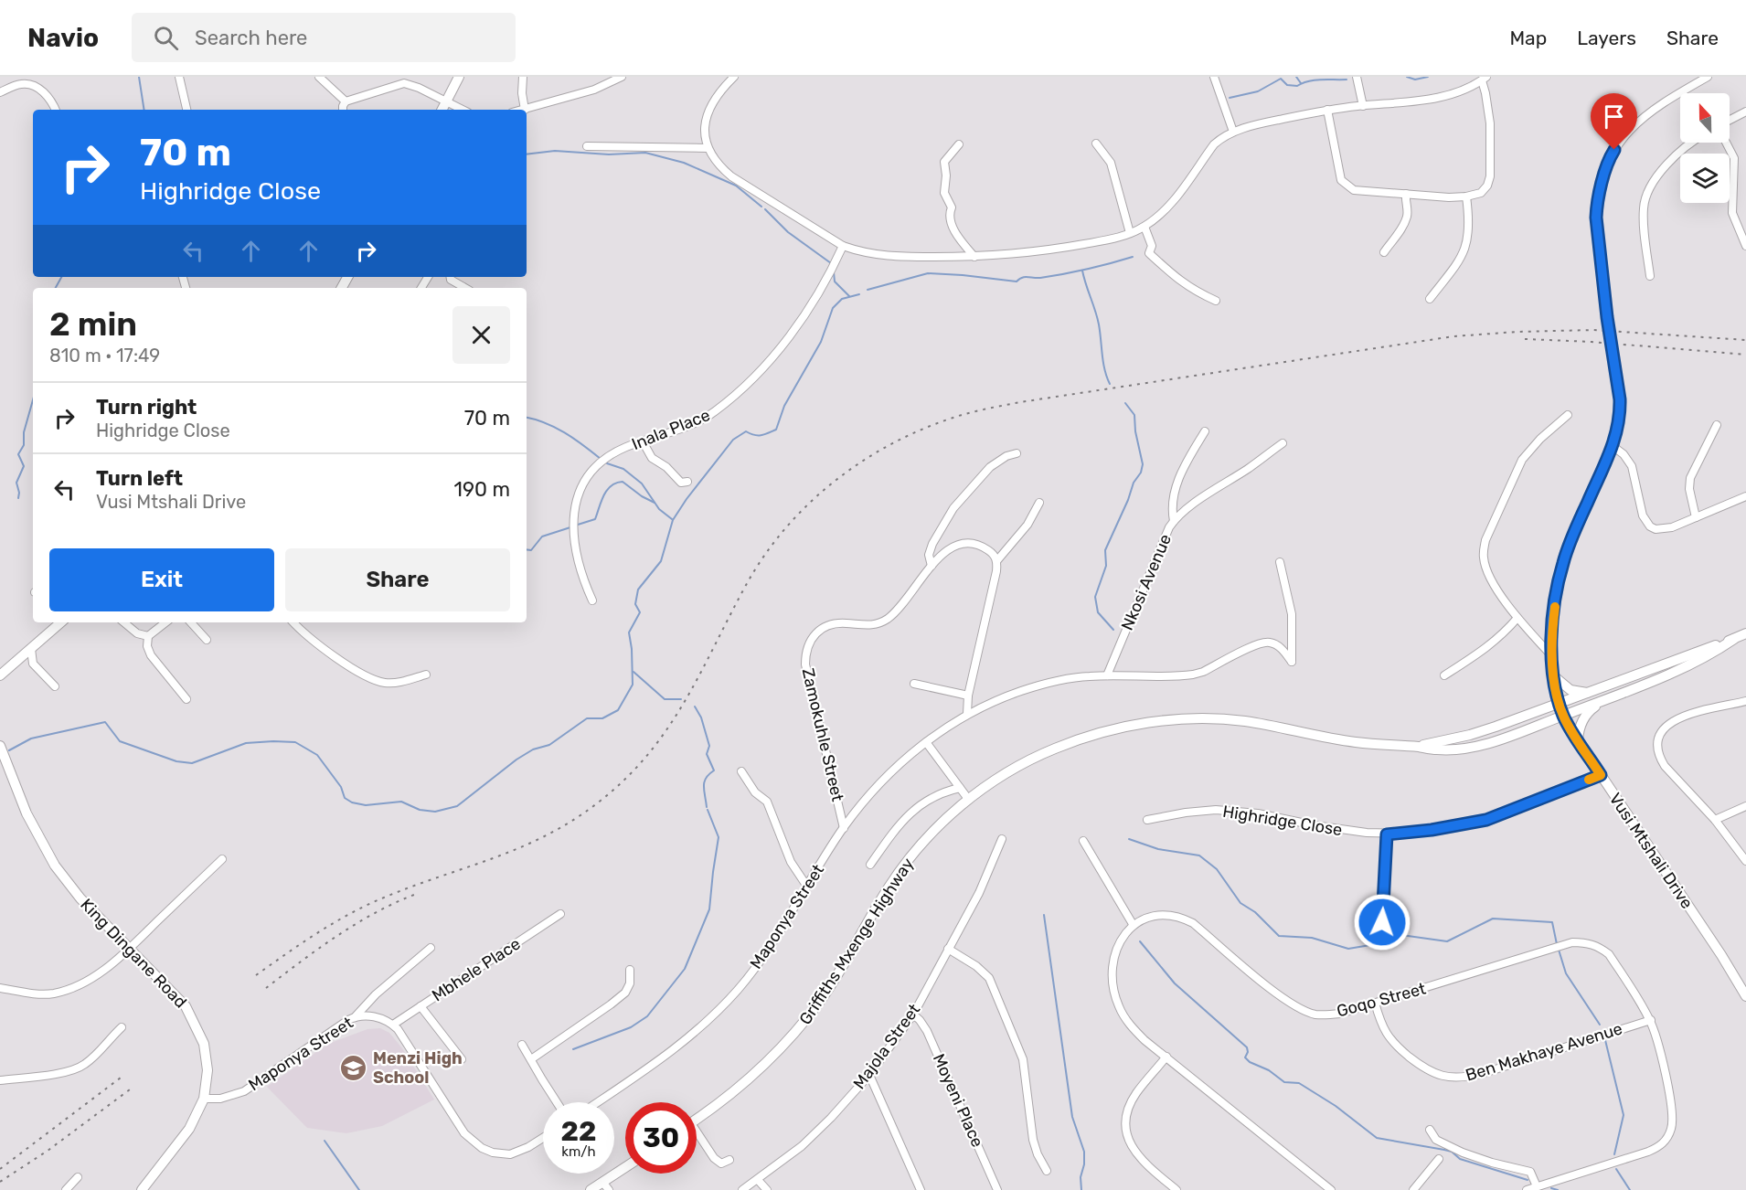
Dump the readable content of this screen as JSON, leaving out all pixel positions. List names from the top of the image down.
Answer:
{
  "streets": {
    "street": [
      "Inala Place",
      "Nkosi Avenue",
      "Zamokuhle Street",
      "Highridge Close",
      "Vusi Mtshali Drive",
      "Maponya Street",
      "Griffiths Mxenge Highway",
      "King Dingane Road",
      "Mbhele Place",
      "Goqo Street",
      "Majola Street",
      "Ben Makhaye Avenue",
      "Moyeni Place"
    ]
  },
  "crossings": [
    ["Nkosi Avenue", "Maponya Street"],
    ["Zamokuhle Street", "Maponya Street"],
    ["Highridge Close", "Vusi Mtshali Drive"],
    ["Vusi Mtshali Drive", "Griffiths Mxenge Highway"],
    ["Maponya Street", "King Dingane Road"],
    ["Maponya Street", "Mbhele Place"],
    ["Goqo Street", "Ben Makhaye Avenue"],
    ["Majola Street", "Moyeni Place"]
  ],
  "places": {
    "school or university": ["Menzi High School"]
  },
  "north": "top",
  "page": {
    "header": "Navio",
    "search": "Search here",
    "nav": ["Map", "Layers", "Share"],
    "turn": ["70 m", "Highridge Close"],
    "heading": ["2 min", "810 m · 17:49"],
    "list": [
      {
        "name": "Turn right",
        "note": "Highridge Close",
        "value": "70 m"
      },
      {
        "name": "Turn left",
        "note": "Vusi Mtshali Drive",
        "value": "190 m"
      }
    ],
    "buttons": ["Exit", "Share"],
    "speed": "22 km/h",
    "limit": "30"
  }
}
